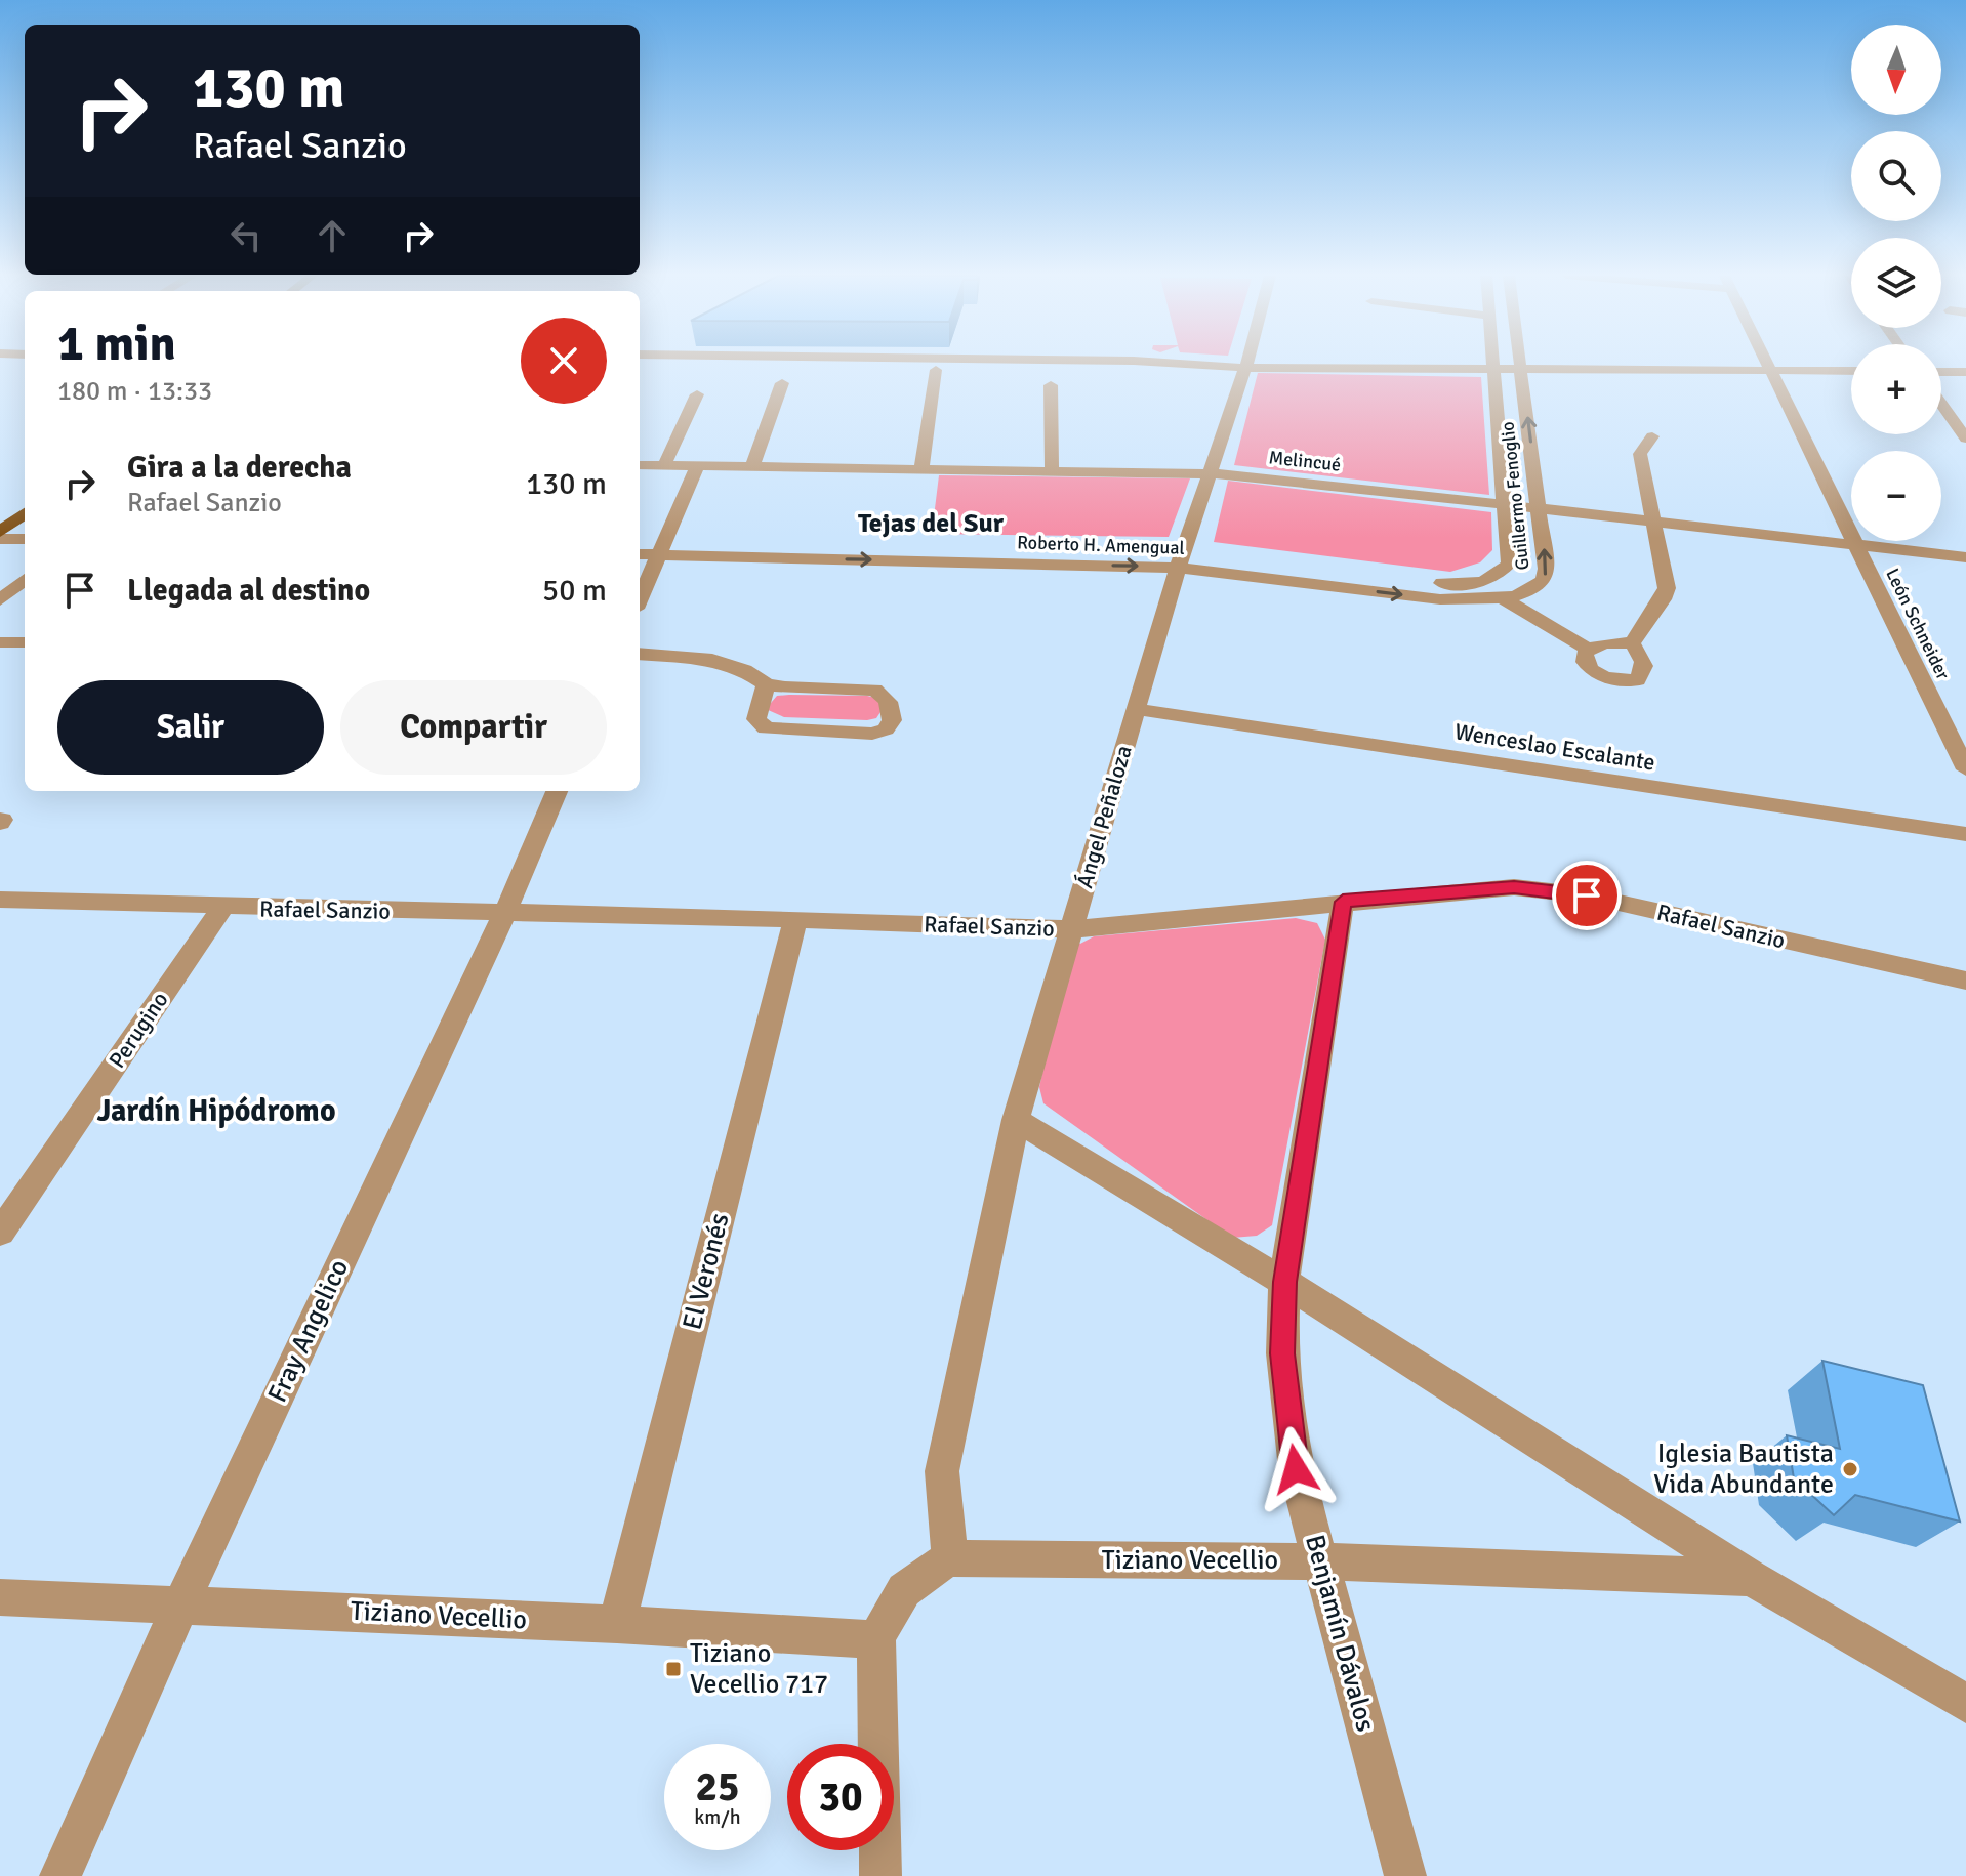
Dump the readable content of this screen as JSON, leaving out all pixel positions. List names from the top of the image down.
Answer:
{
  "streets": {
    "street": [
      "Melincué",
      "Guillermo Fenoglio",
      "Roberto H. Amengual",
      "León Schneider",
      "Wenceslao Escalante",
      "Ángel Peñaloza",
      "Rafael Sanzio",
      "Perugino",
      "El Veronés",
      "Fray Angelico",
      "Tiziano Vecellio",
      "Benjamín Dávalos"
    ]
  },
  "crossings": [
    ["Melincué", "Guillermo Fenoglio"],
    ["Melincué", "León Schneider"],
    ["Melincué", "Ángel Peñaloza"],
    ["Guillermo Fenoglio", "Roberto H. Amengual"],
    ["Roberto H. Amengual", "Ángel Peñaloza"],
    ["Wenceslao Escalante", "Ángel Peñaloza"],
    ["Ángel Peñaloza", "Rafael Sanzio"],
    ["Ángel Peñaloza", "Tiziano Vecellio"],
    ["Rafael Sanzio", "Perugino"],
    ["Rafael Sanzio", "El Veronés"],
    ["Rafael Sanzio", "Fray Angelico"],
    ["Rafael Sanzio", "Benjamín Dávalos"],
    ["El Veronés", "Tiziano Vecellio"],
    ["Fray Angelico", "Tiziano Vecellio"],
    ["Tiziano Vecellio", "Benjamín Dávalos"]
  ],
  "districts": ["Tejas del Sur", "Jardín Hipódromo"],
  "places": {
    "other": ["Iglesia Bautista Vida Abundante"],
    "transit": ["Tiziano Vecellio 717"]
  },
  "north": "bottom",
  "page": {
    "map_buttons": ["+", "−"],
    "turn": ["130 m", "Rafael Sanzio"],
    "heading": ["1 min", "180 m · 13:33"],
    "list": [
      {
        "name": "Gira a la derecha",
        "note": "Rafael Sanzio",
        "value": "130 m"
      },
      {
        "name": "Llegada al destino",
        "value": "50 m"
      }
    ],
    "buttons": ["Salir", "Compartir"],
    "speed": "25 km/h",
    "limit": "30"
  }
}
